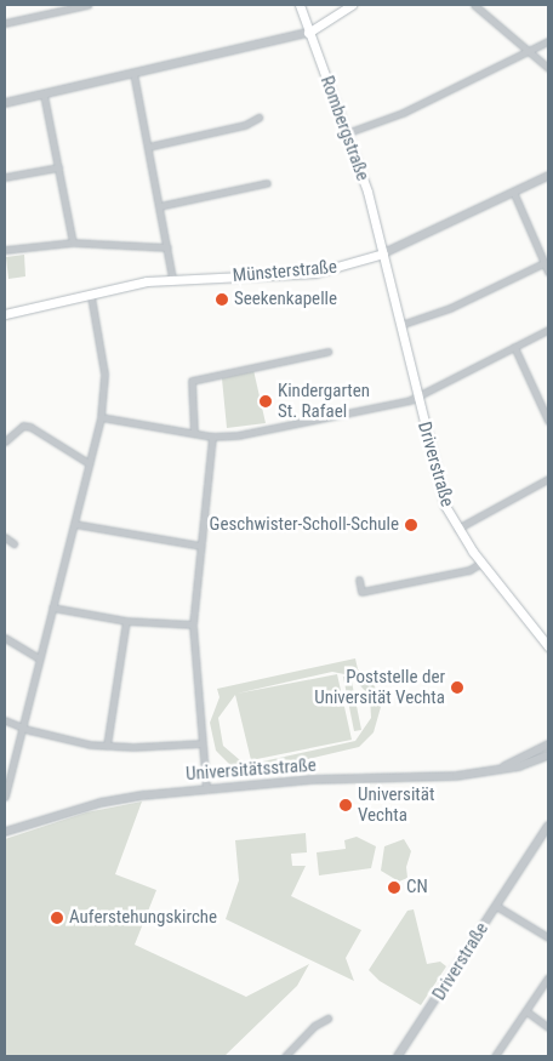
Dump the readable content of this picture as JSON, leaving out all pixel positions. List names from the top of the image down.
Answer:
{
  "streets": {
    "main road": ["Rombergstraße", "Münsterstraße", "Driverstraße"],
    "street": ["Universitätsstraße"]
  },
  "crossings": [
    ["Rombergstraße", "Münsterstraße"],
    ["Rombergstraße", "Driverstraße"],
    ["Münsterstraße", "Driverstraße"]
  ],
  "places": [
    "Seekenkapelle",
    "Kindergarten St. Rafael",
    "Geschwister-Scholl-Schule",
    "Poststelle der Universität Vechta",
    "Universität Vechta",
    "CN",
    "Auferstehungskirche"
  ]
}
